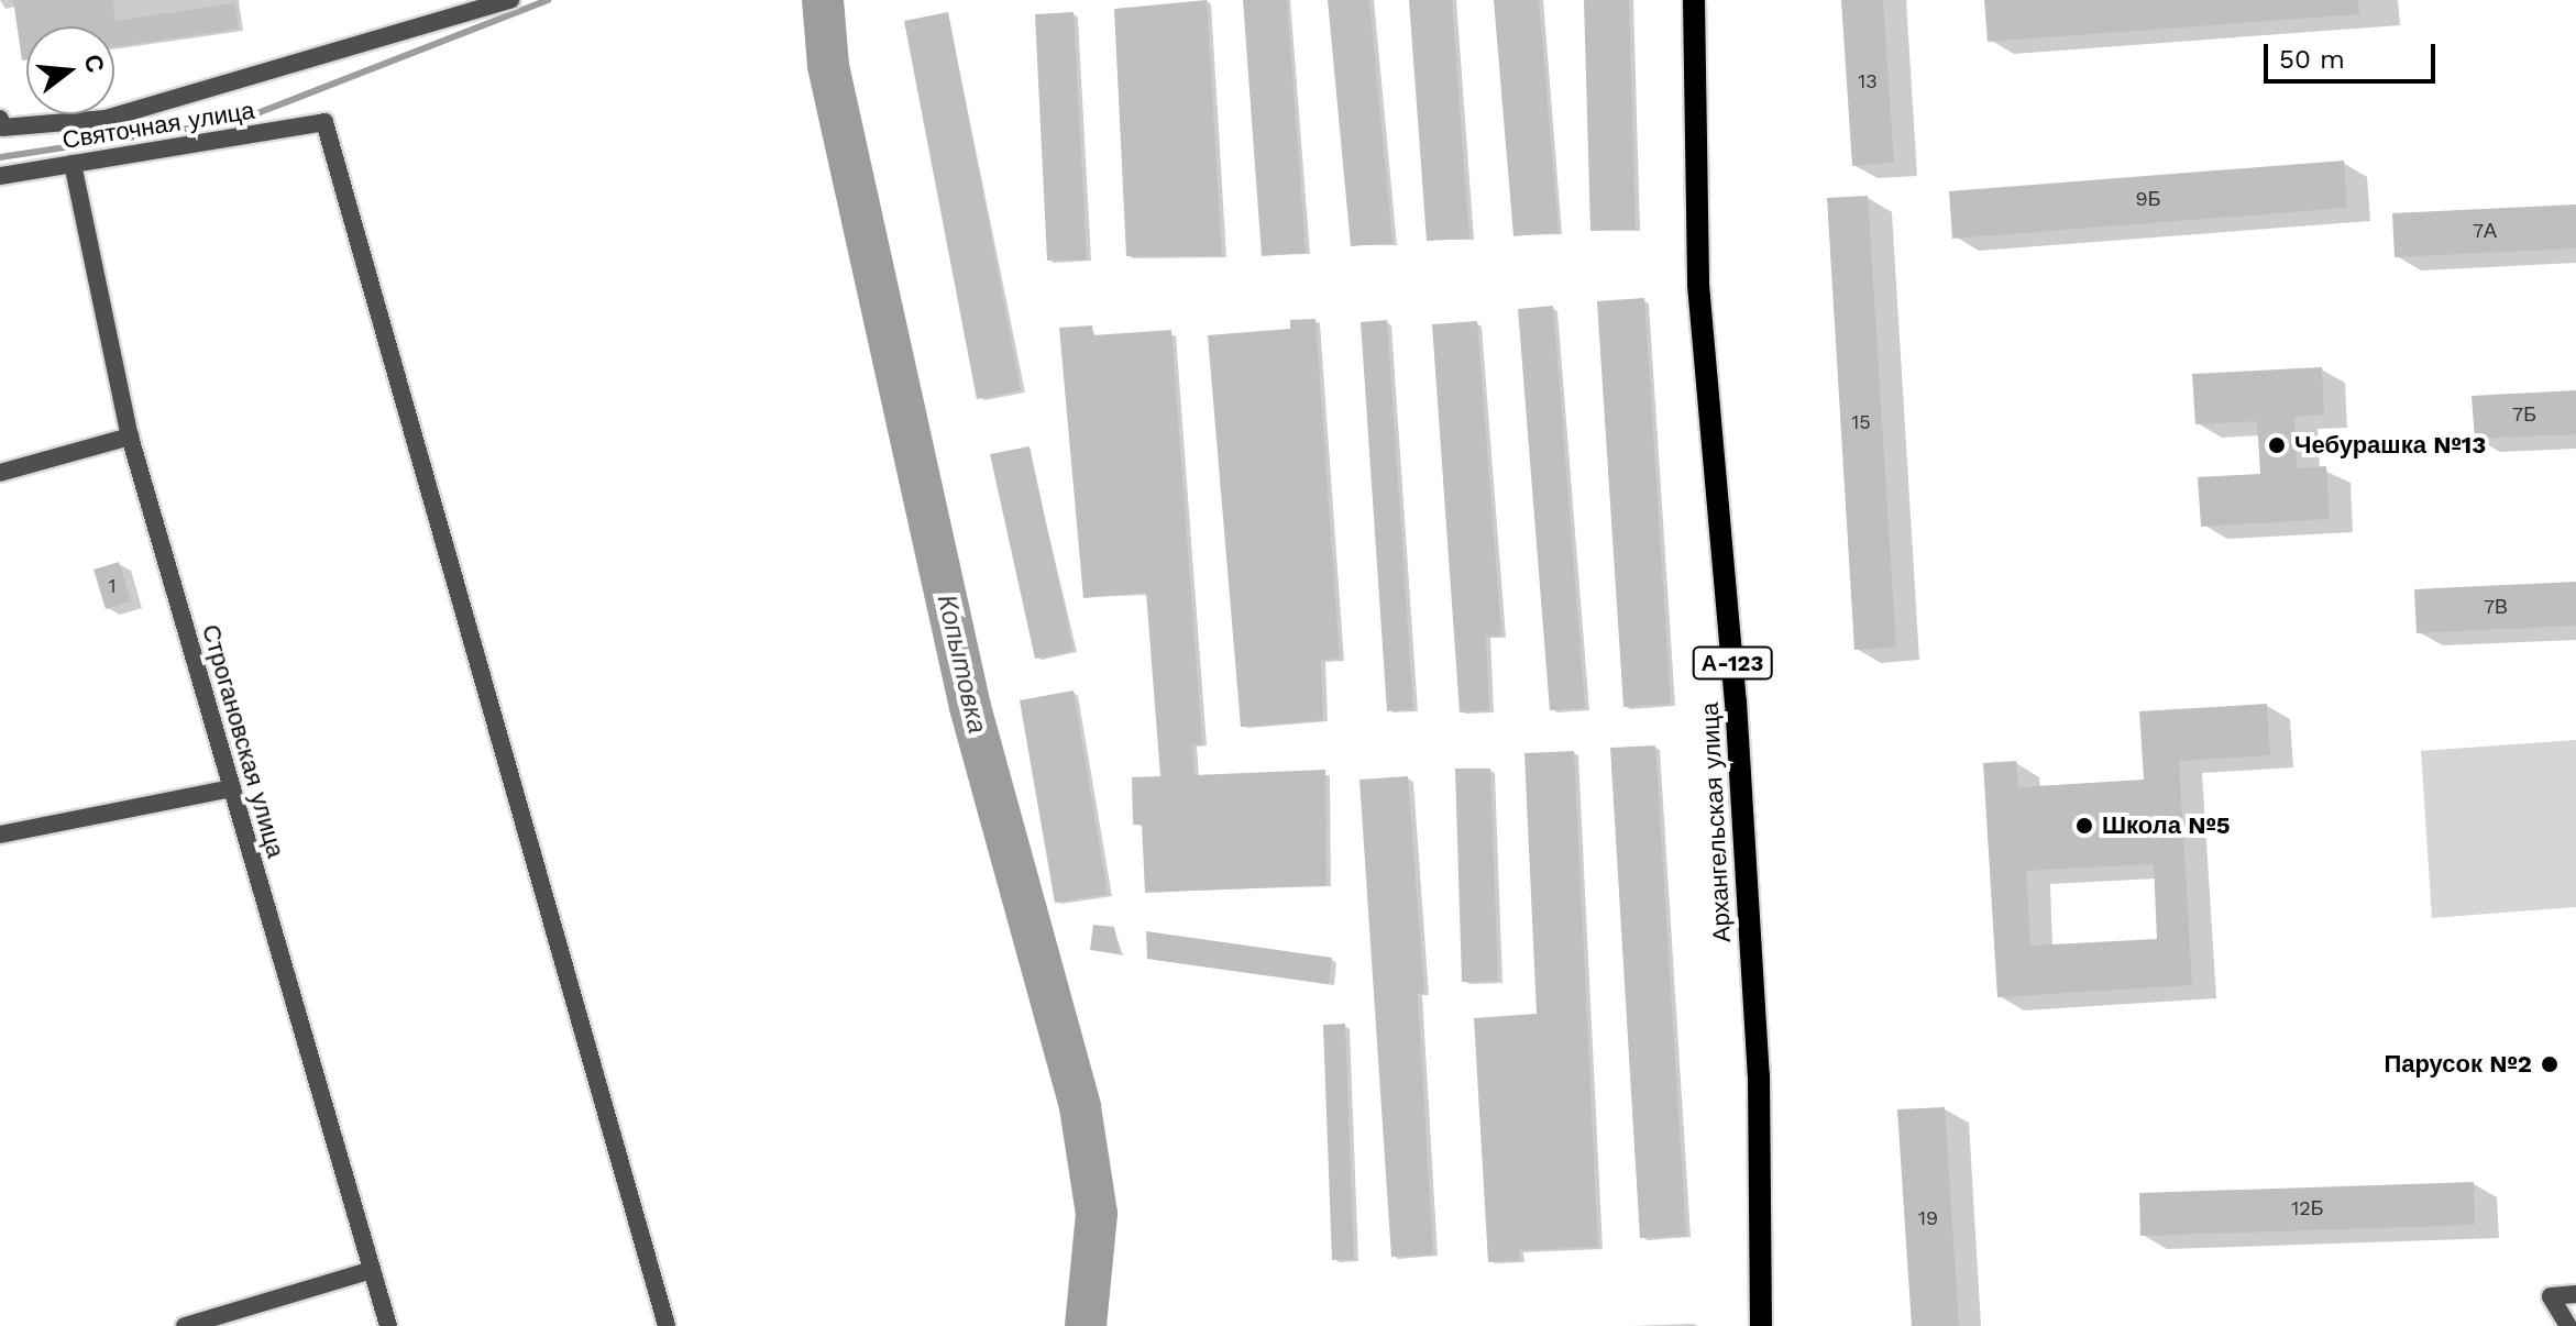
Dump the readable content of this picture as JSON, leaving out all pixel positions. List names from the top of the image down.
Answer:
{
  "streets": {
    "main road": ["А-123", "Архангельская улица"],
    "street": ["Святочная улица", "Строгановская улица"]
  },
  "crossings": [
    ["Святочная улица", "Строгановская улица"]
  ],
  "water": ["Копытовка"],
  "places": ["Чебурашка №13", "Школа №5", "Парусок №2"],
  "house_numbers": [
    "13",
    "9Б",
    "7А",
    "7Б",
    "15",
    "1",
    "7В",
    "12Б",
    "19"
  ],
  "scale_bar": "50 m",
  "north": "right"
}
